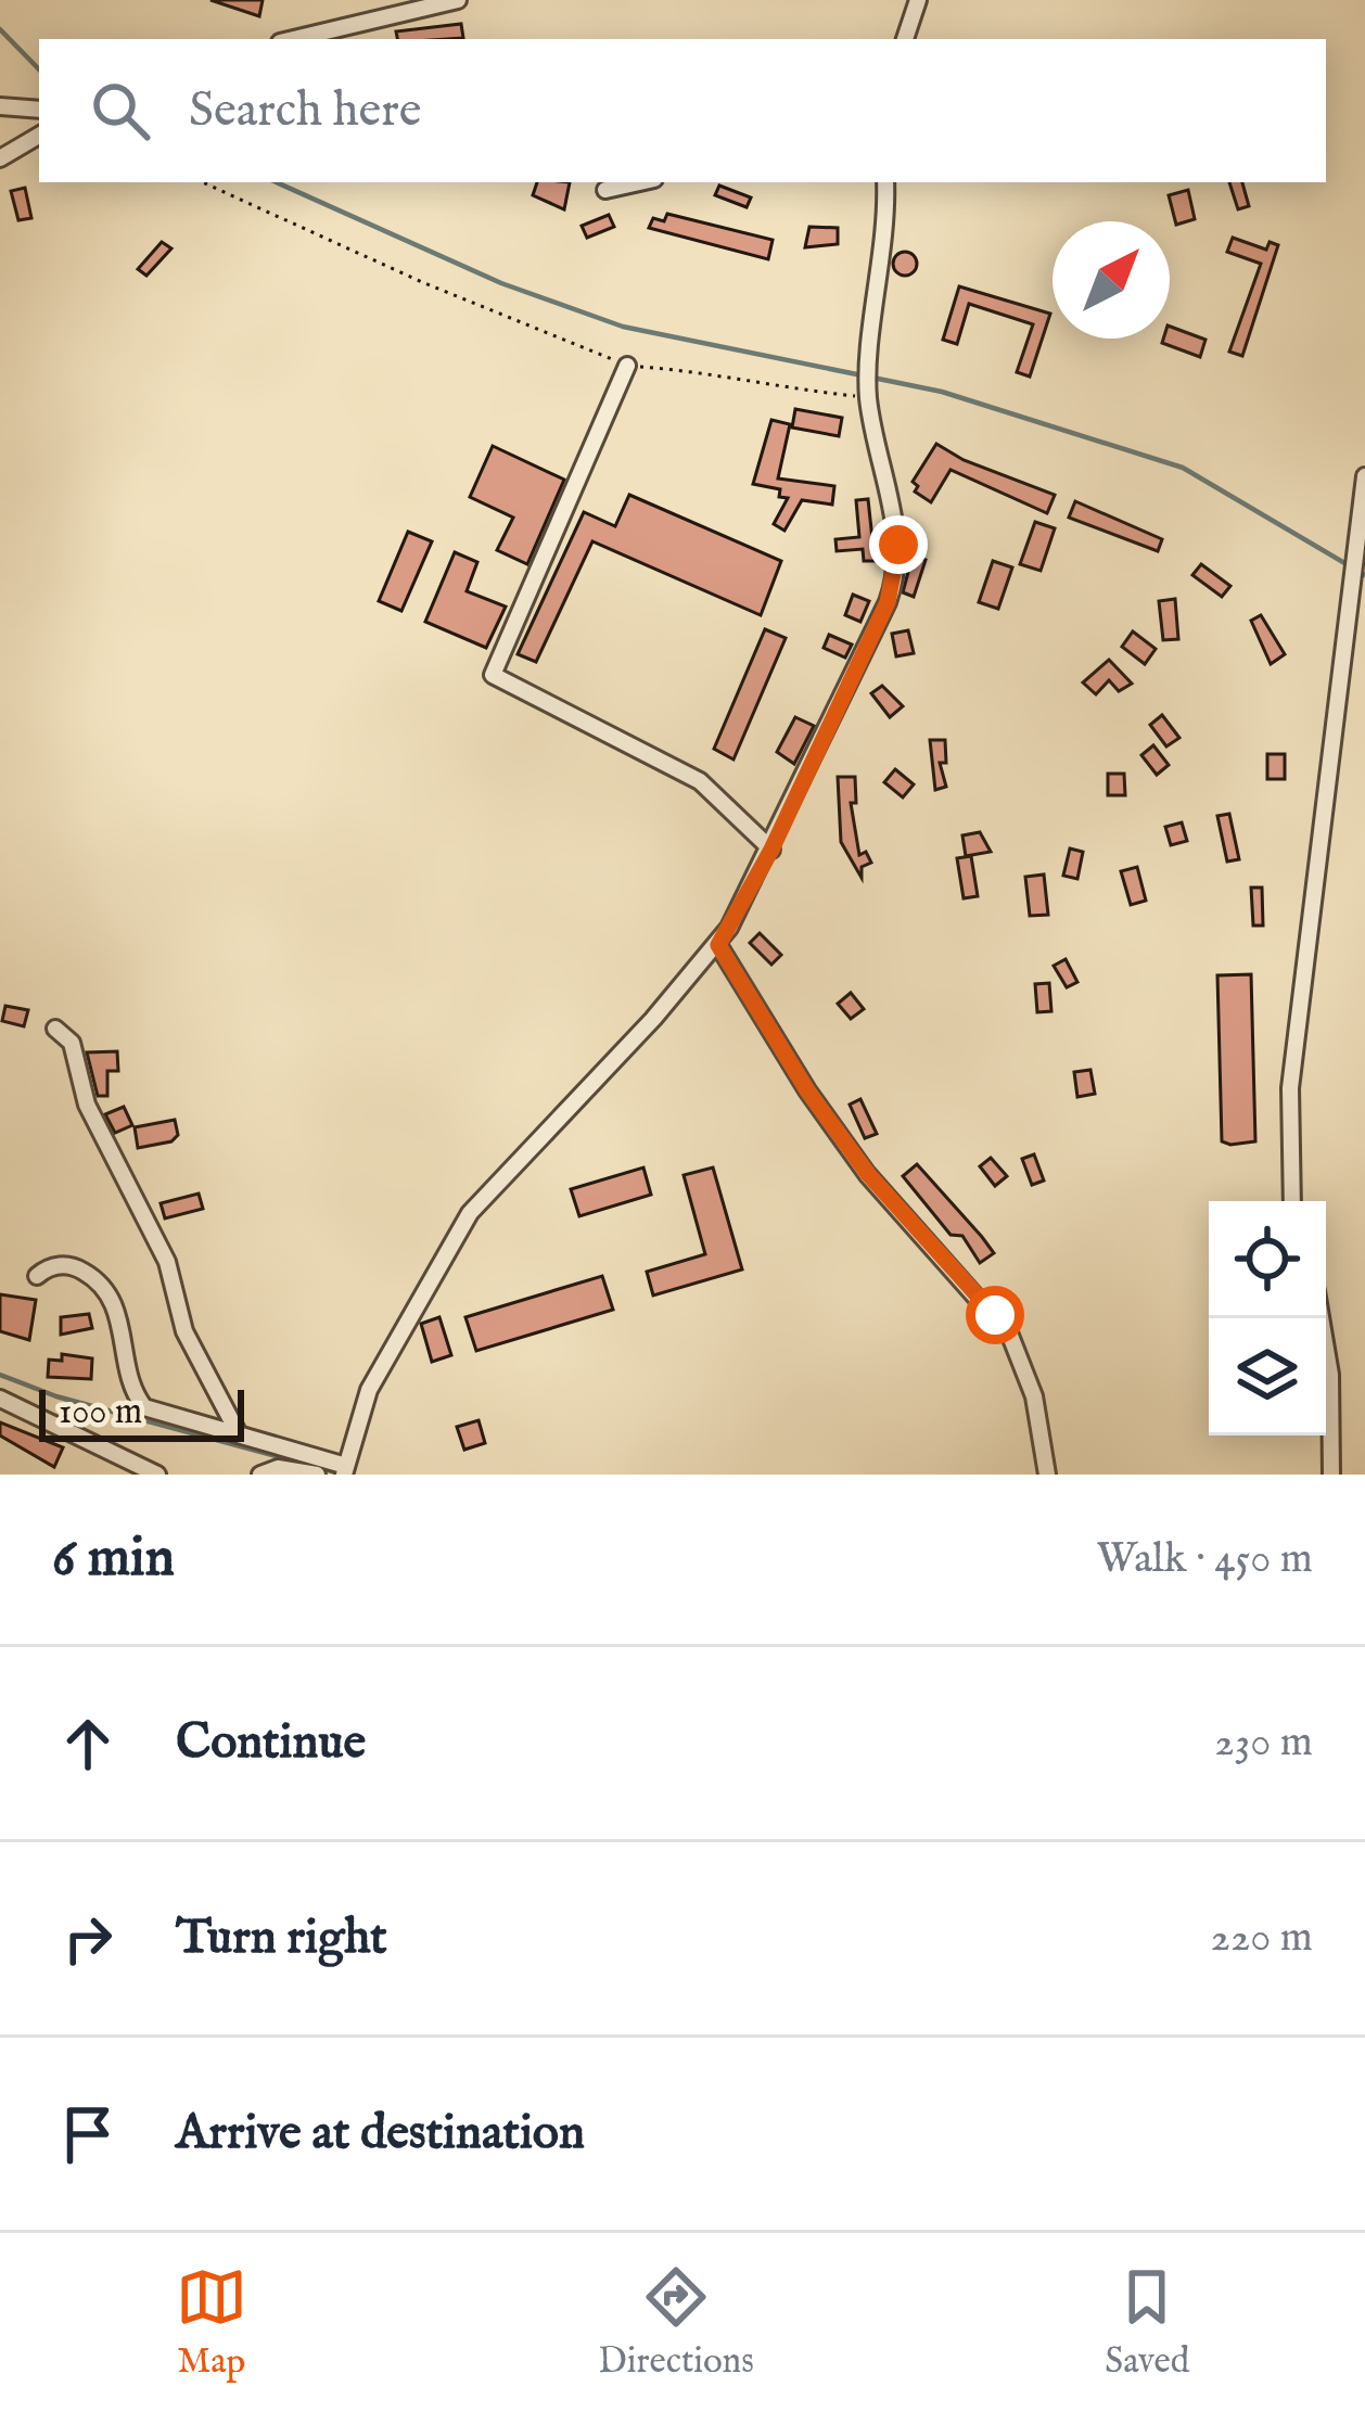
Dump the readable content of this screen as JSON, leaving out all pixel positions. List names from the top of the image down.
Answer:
{
  "scale_bar": "100 m",
  "north": "top right",
  "page": {
    "search": "Search here",
    "scale": "100 m",
    "heading": ["6 min", "Walk · 450 m"],
    "list": [
      ["Continue", "230 m"],
      ["Turn right", "220 m"],
      "Arrive at destination"
    ],
    "nav": ["Map", "Directions", "Saved"]
  }
}
